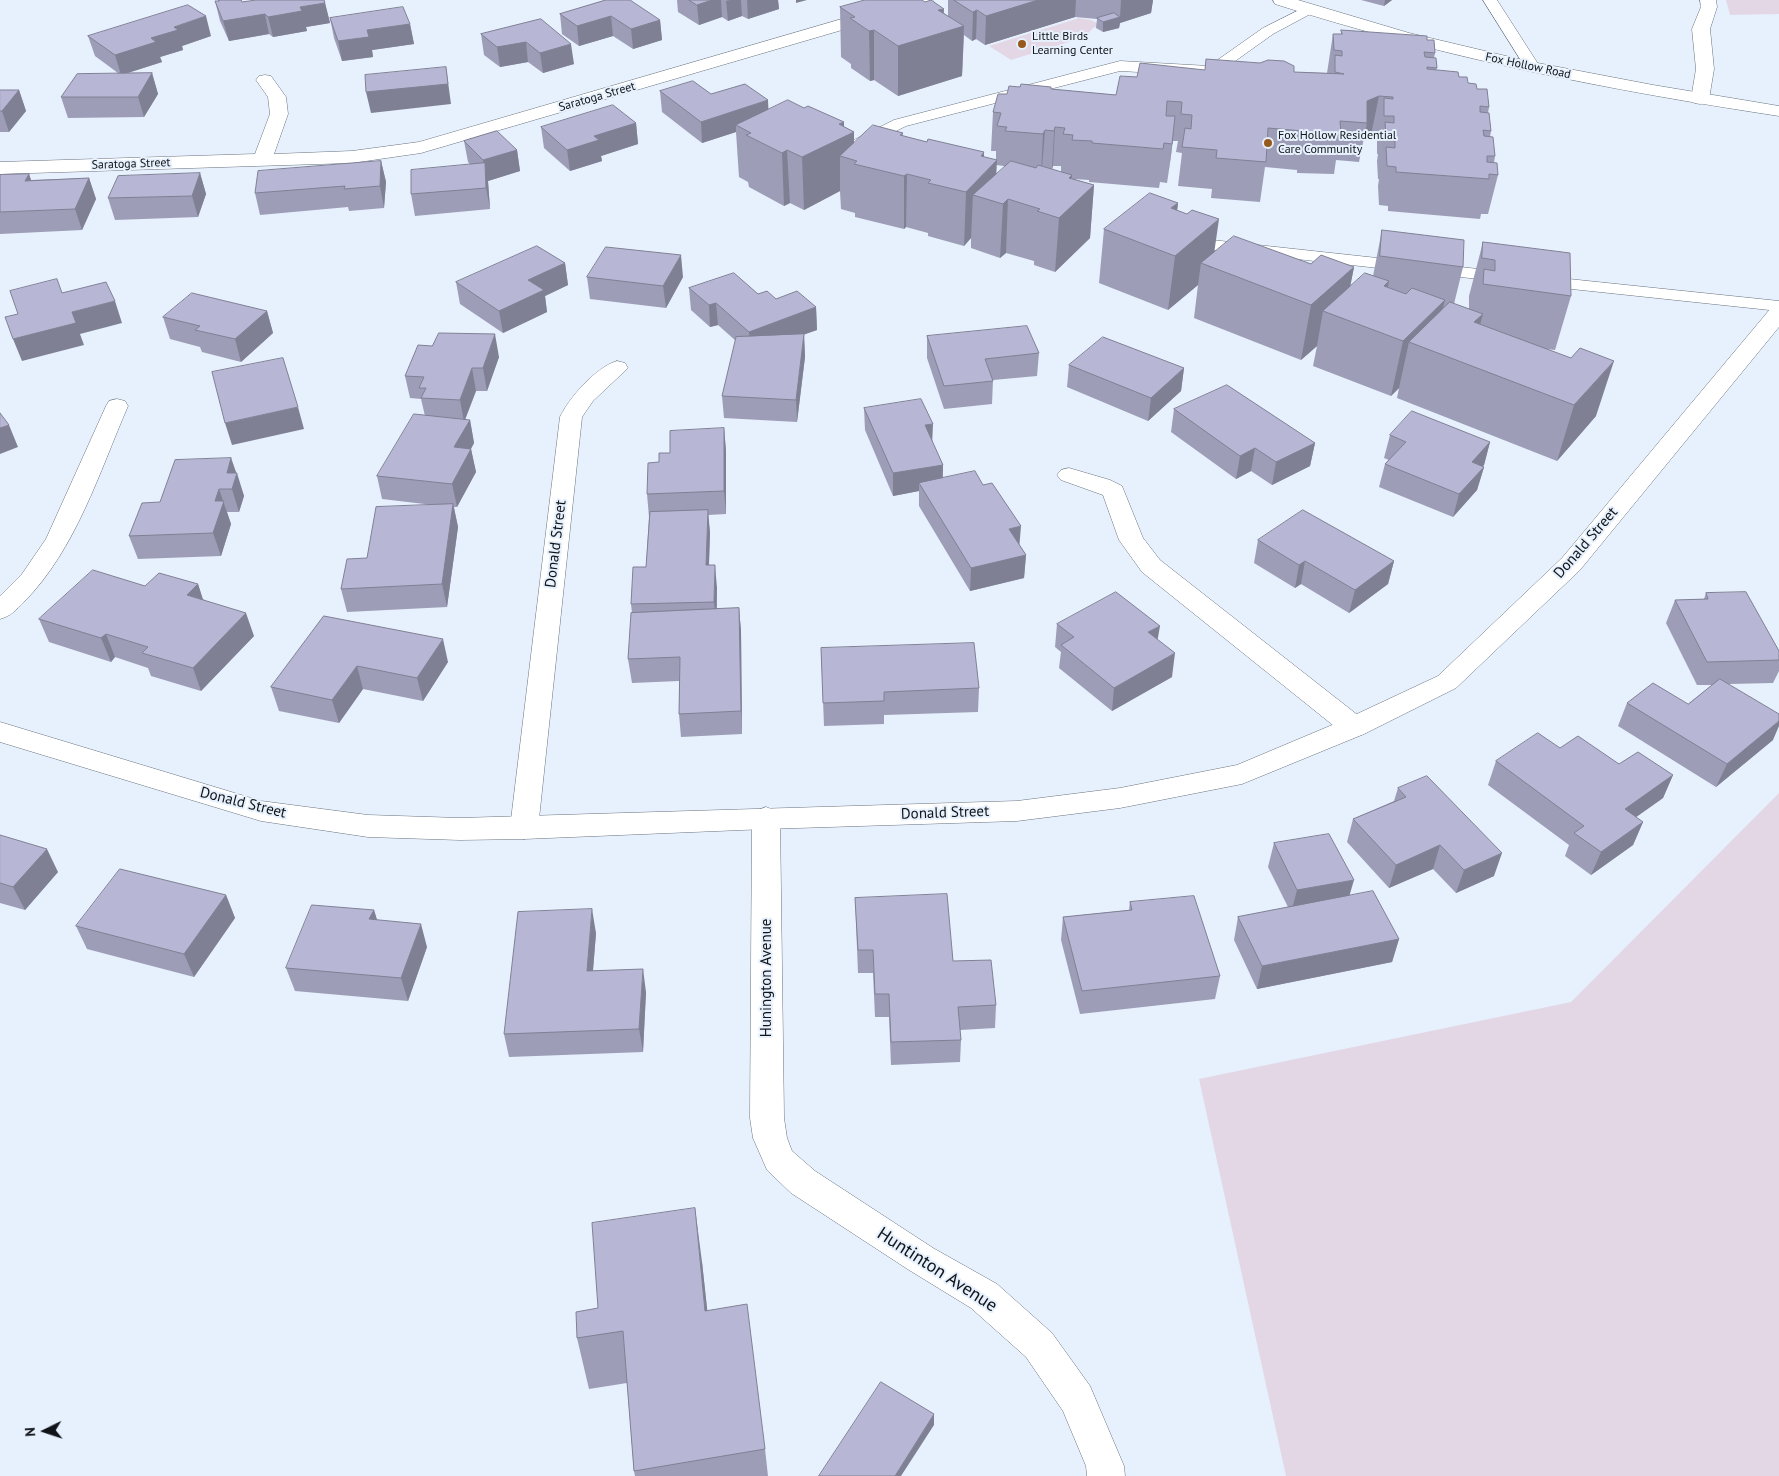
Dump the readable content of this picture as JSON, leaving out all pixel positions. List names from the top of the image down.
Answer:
{
  "streets": {
    "street": [
      "Fox Hollow Road",
      "Saratoga Street",
      "Donald Street",
      "Hunington Avenue",
      "Huntinton Avenue"
    ]
  },
  "crossings": [
    ["Donald Street", "Hunington Avenue"],
    ["Hunington Avenue", "Huntinton Avenue"]
  ],
  "places": ["Little Birds Learning Center", "Fox Hollow Residential Care Community"],
  "north": "left"
}
